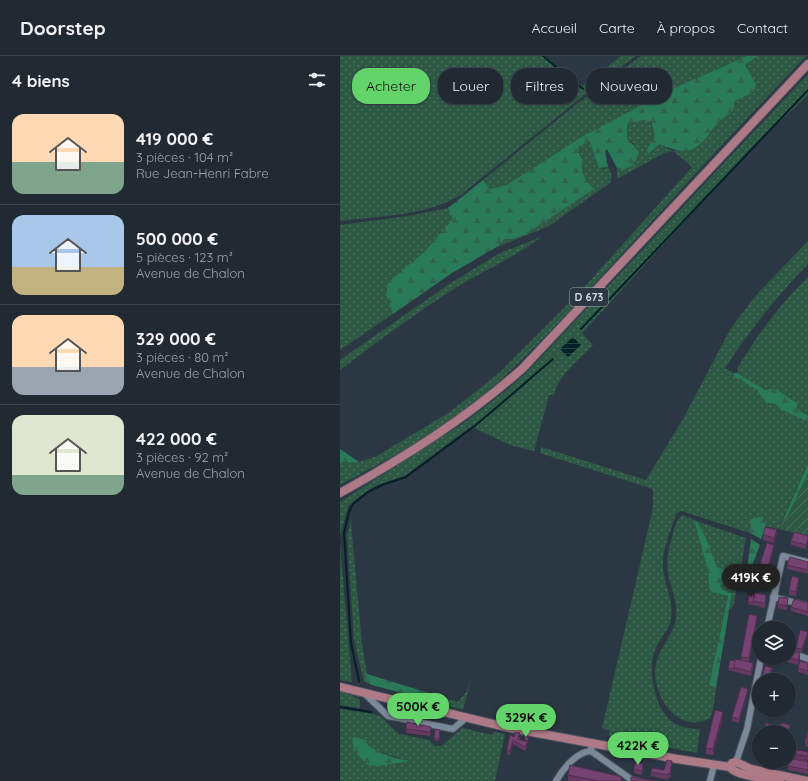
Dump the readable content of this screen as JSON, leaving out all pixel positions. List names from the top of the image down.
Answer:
{
  "streets": {
    "main road": ["D 673"]
  },
  "page": {
    "header": "Doorstep",
    "nav": [
      "Accueil",
      "Carte",
      "À propos",
      "Contact"
    ],
    "heading": "4 biens",
    "chip": [
      "Acheter",
      "Louer",
      "Filtres",
      "Nouveau"
    ],
    "list": [
      {
        "name": "419 000 €",
        "note": "3 pièces · 104 m² · Rue Jean-Henri Fabre"
      },
      {
        "name": "500 000 €",
        "note": "5 pièces · 123 m² · Avenue de Chalon"
      },
      {
        "name": "329 000 €",
        "note": "3 pièces · 80 m² · Avenue de Chalon"
      },
      {
        "name": "422 000 €",
        "note": "3 pièces · 92 m² · Avenue de Chalon"
      }
    ],
    "price": [
      "419K €",
      "500K €",
      "329K €",
      "422K €"
    ],
    "map_buttons": ["+", "−"]
  }
}
